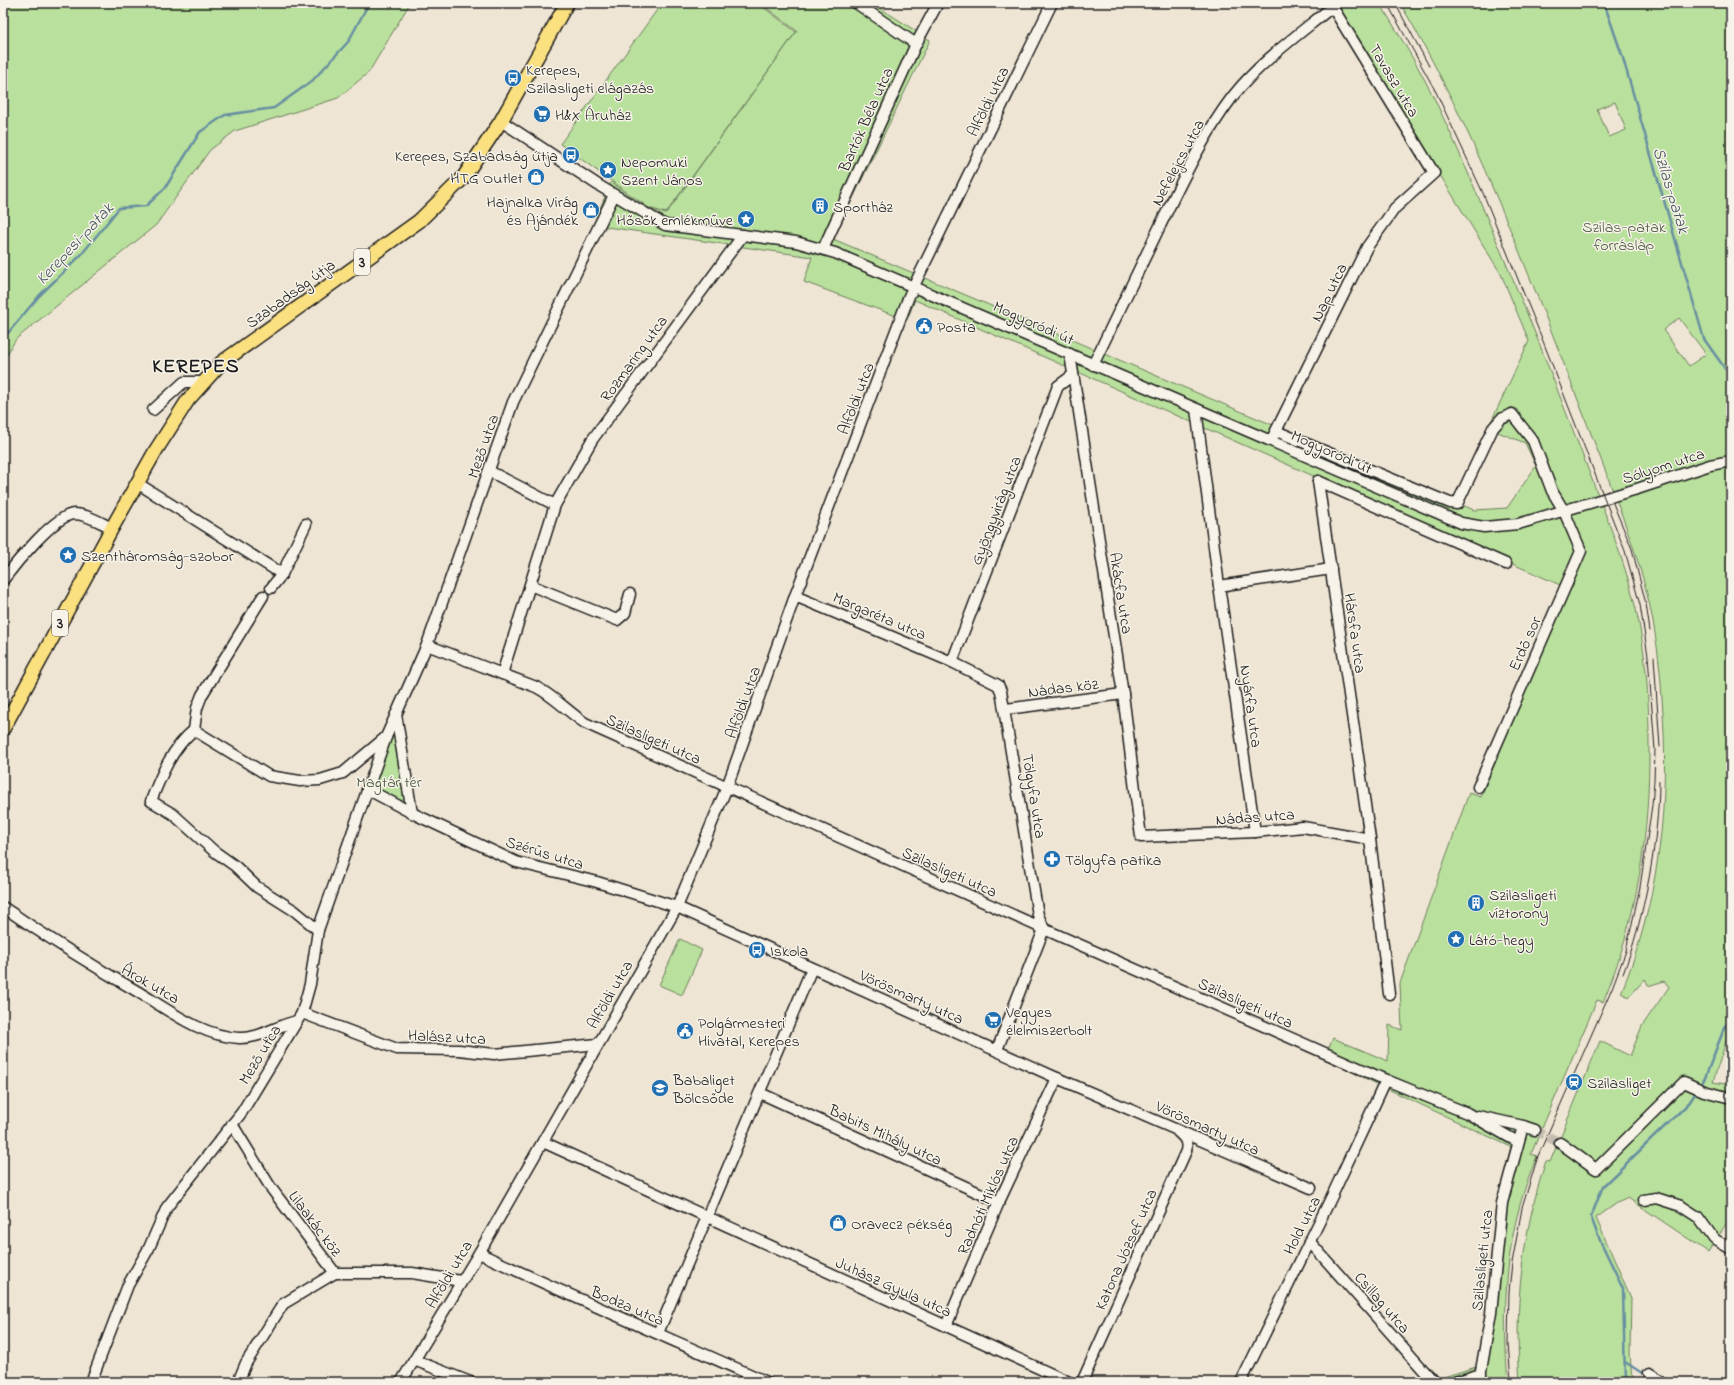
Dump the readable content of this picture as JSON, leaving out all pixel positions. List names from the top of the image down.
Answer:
{
  "streets": {
    "main road": ["3", "Szabadság útja"],
    "street": [
      "Tavasz utca",
      "Alföldi utca",
      "Bartók Béla utca",
      "Nefelejcs utca",
      "Nap utca",
      "Mogyoródi út",
      "Rozmaring utca",
      "Mező utca",
      "Sólyom utca",
      "Gyöngyvirág utca",
      "Akácfa utca",
      "Margaréta utca",
      "Hársfa utca",
      "Erdő sor",
      "Nádas köz",
      "Nyárfa utca",
      "Szilasligeti utca",
      "Tölgyfa utca",
      "Nádas utca",
      "Szérűs utca",
      "Árok utca",
      "Vörösmarty utca",
      "Halász utca",
      "Babits Mihály utca",
      "Radnóti Miklós utca",
      "Lilaakác köz",
      "Hold utca",
      "Katona József utca",
      "Juhász Gyula utca",
      "Csillag utca",
      "Bodza utca"
    ]
  },
  "crossings": [
    ["Tavasz utca", "Nefelejcs utca"],
    ["Tavasz utca", "Nap utca"],
    ["Alföldi utca", "Mogyoródi út"],
    ["Alföldi utca", "Margaréta utca"],
    ["Alföldi utca", "Szilasligeti utca"],
    ["Alföldi utca", "Szérűs utca"],
    ["Alföldi utca", "Vörösmarty utca"],
    ["Alföldi utca", "Halász utca"],
    ["Alföldi utca", "Lilaakác köz"],
    ["Alföldi utca", "Juhász Gyula utca"],
    ["Alföldi utca", "Bodza utca"],
    ["Bartók Béla utca", "Mogyoródi út"],
    ["Nefelejcs utca", "Mogyoródi út"],
    ["Nap utca", "Mogyoródi út"],
    ["Szabadság útja", "Mogyoródi út"],
    ["Mogyoródi út", "Rozmaring utca"],
    ["Mogyoródi út", "Mező utca"],
    ["Mogyoródi út", "Sólyom utca"],
    ["Mogyoródi út", "Akácfa utca"],
    ["Mogyoródi út", "Erdő sor"],
    ["Mogyoródi út", "Nyárfa utca"],
    ["Rozmaring utca", "Szilasligeti utca"],
    ["Mező utca", "Szilasligeti utca"],
    ["Mező utca", "Szérűs utca"],
    ["Mező utca", "Árok utca"],
    ["Mező utca", "Halász utca"],
    ["Mező utca", "Lilaakác köz"],
    ["Gyöngyvirág utca", "Akácfa utca"],
    ["Gyöngyvirág utca", "Margaréta utca"],
    ["Gyöngyvirág utca", "Tölgyfa utca"],
    ["Akácfa utca", "Nádas köz"],
    ["Akácfa utca", "Nádas utca"],
    ["Margaréta utca", "Tölgyfa utca"],
    ["Hársfa utca", "Nádas utca"],
    ["Nádas köz", "Tölgyfa utca"],
    ["Nyárfa utca", "Nádas utca"],
    ["Szilasligeti utca", "Tölgyfa utca"],
    ["Szilasligeti utca", "Hold utca"],
    ["Szérűs utca", "Vörösmarty utca"],
    ["Árok utca", "Halász utca"],
    ["Vörösmarty utca", "Radnóti Miklós utca"],
    ["Vörösmarty utca", "Katona József utca"],
    ["Babits Mihály utca", "Radnóti Miklós utca"],
    ["Radnóti Miklós utca", "Juhász Gyula utca"],
    ["Hold utca", "Csillag utca"]
  ],
  "districts": ["KEREPES"],
  "water": ["Szilas-patak", "Kerepesi-patak"],
  "parks": ["Szilas-patak forrásláp", "Magtár tér"],
  "places": {
    "bus stop": ["Kerepes, Szilasligeti elágazás", "Kerepes, Szabadság útja", "Iskola"],
    "supermarket": ["H&X Áruház", "Vegyes élelmiszerbolt"],
    "place": [
      "Nepomuki Szent János",
      "Hősők emlékműve",
      "Szentháromság-szobor",
      "Látó-hegy"
    ],
    "shop": ["HTG Outlet", "Hajnalka Virág és Ajándék", "Oravecz pékség"],
    "building": ["Sportház", "Szilasligeti víztorony"],
    "public building": ["Posta", "Polgármesteri Hivatal, Kerepes"],
    "pharmacy": ["Tölgyfa patika"],
    "station": ["Szilasliget"],
    "school or university": ["Babaliget Bölcsőde"]
  }
}
